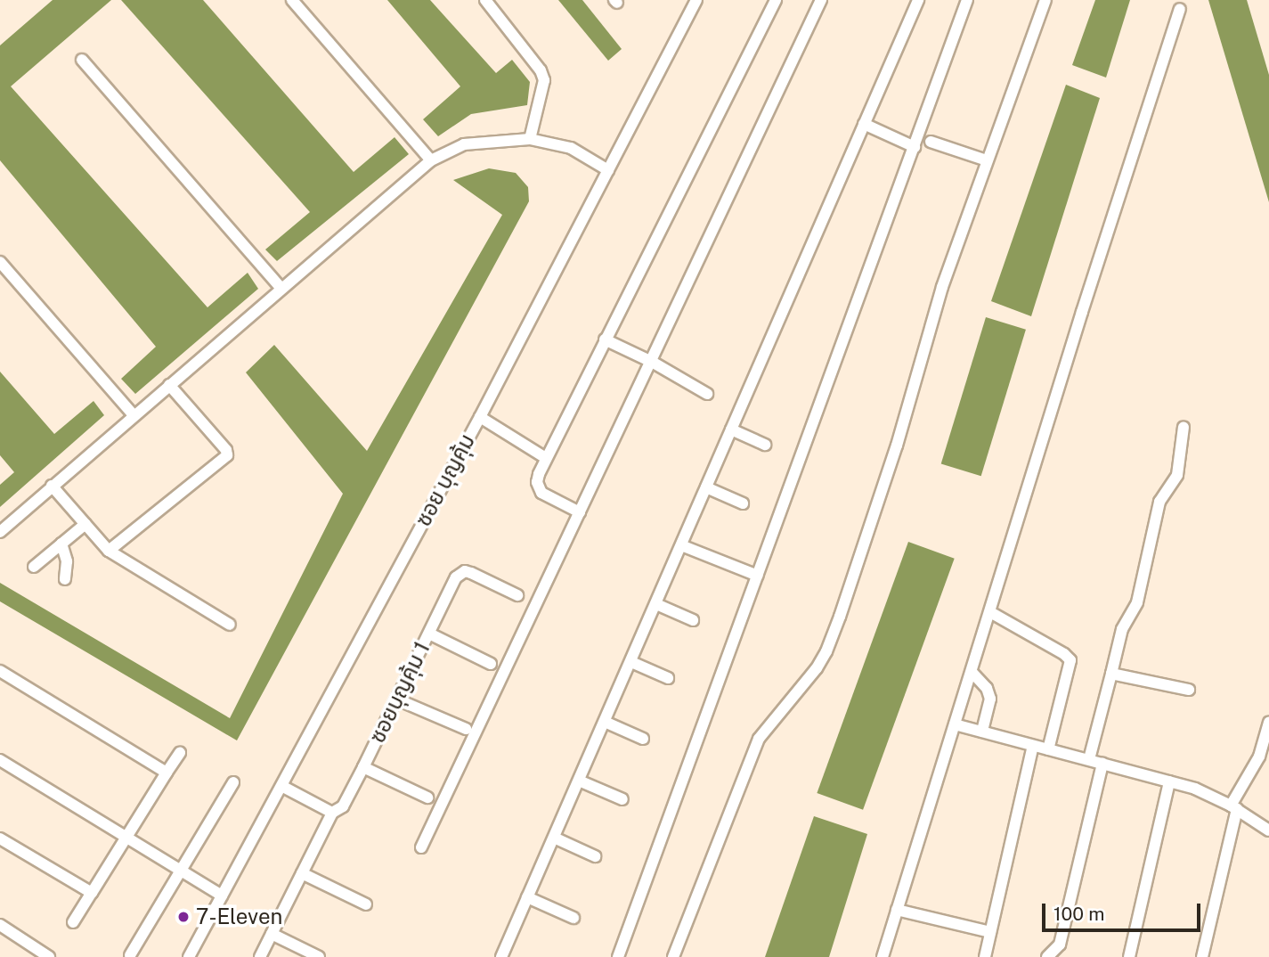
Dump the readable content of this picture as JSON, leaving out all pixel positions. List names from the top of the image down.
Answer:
{
  "streets": {
    "street": ["ซอย บุญคุ้ม", "ซอยบุญคุ้ม 1"]
  },
  "places": ["7-Eleven"],
  "scale_bar": "100 m"
}
